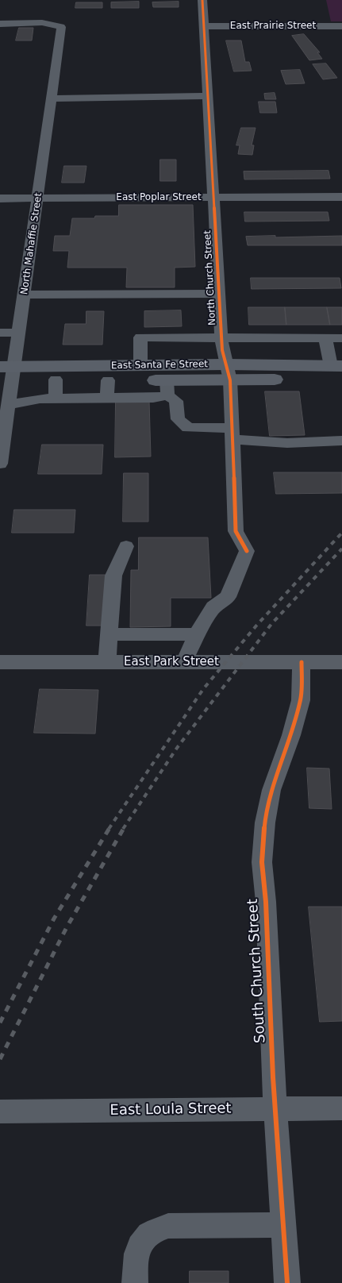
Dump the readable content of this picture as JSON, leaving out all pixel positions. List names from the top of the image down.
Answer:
{
  "streets": {
    "main road": ["East Santa Fe Street"],
    "street": [
      "East Prairie Street",
      "East Poplar Street",
      "North Mahaffie Street",
      "North Church Street",
      "East Park Street",
      "South Church Street",
      "East Loula Street"
    ]
  },
  "crossings": [
    ["East Prairie Street", "North Church Street"],
    ["East Poplar Street", "North Mahaffie Street"],
    ["East Poplar Street", "North Church Street"],
    ["North Mahaffie Street", "East Santa Fe Street"],
    ["North Church Street", "East Santa Fe Street"],
    ["East Park Street", "South Church Street"],
    ["South Church Street", "East Loula Street"]
  ]
}
